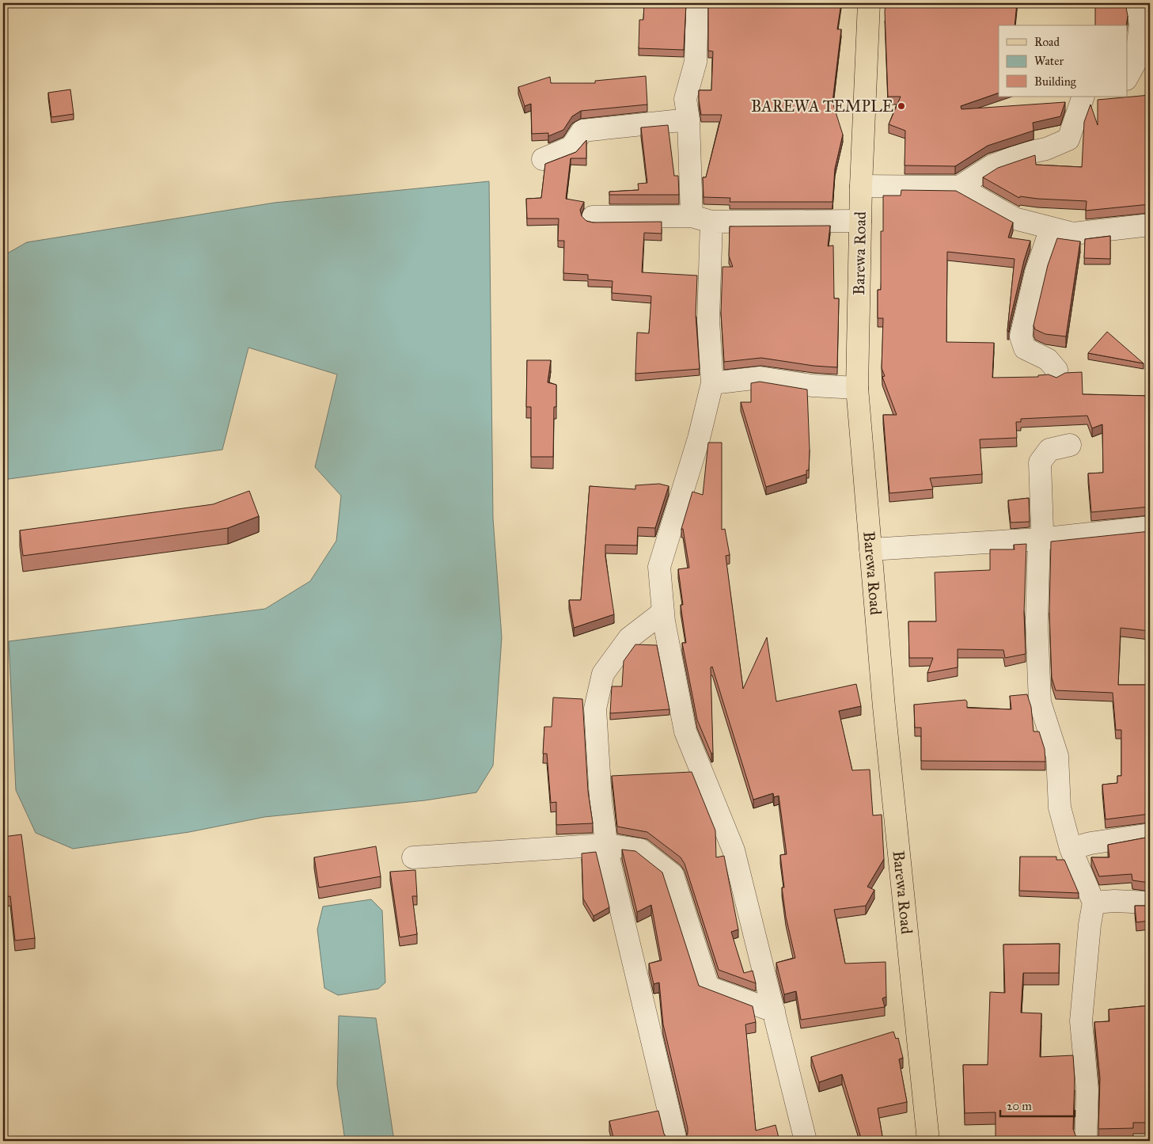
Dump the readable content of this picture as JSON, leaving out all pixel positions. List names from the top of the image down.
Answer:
{
  "streets": {
    "main road": ["Barewa Road"]
  },
  "places": ["BAREWA TEMPLE"],
  "legend": ["Road", "Water", "Building"],
  "scale_bar": "20 m"
}
